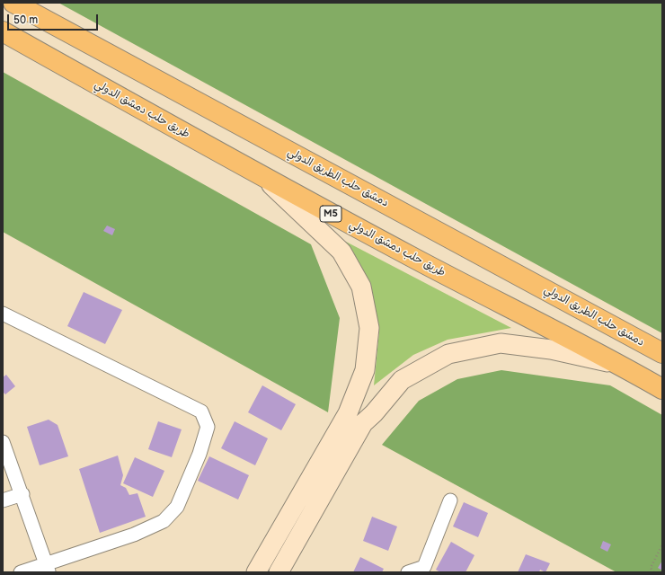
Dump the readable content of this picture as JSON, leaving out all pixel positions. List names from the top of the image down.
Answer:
{
  "streets": {
    "highway": ["طريق حلب دمشق الدولي", "دمشق حلب الطريق الدولي", "M5"]
  },
  "scale_bar": "50 m"
}
